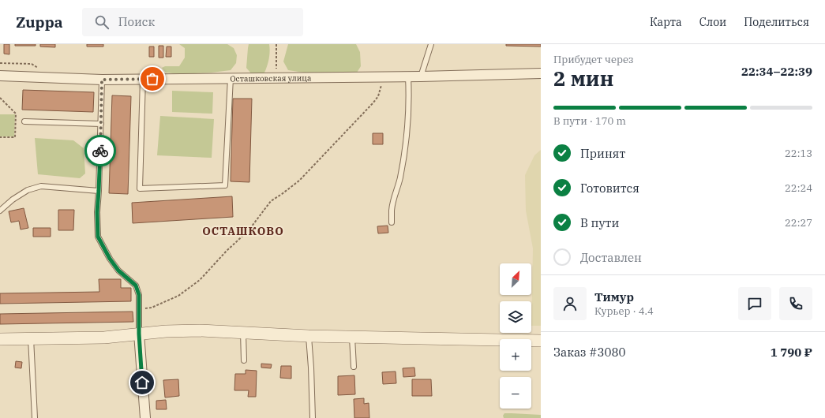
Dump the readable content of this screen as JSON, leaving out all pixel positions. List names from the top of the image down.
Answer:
{
  "streets": {
    "street": ["Осташковская улица"]
  },
  "districts": ["ОСТАШКОВО"],
  "north": "top right",
  "page": {
    "header": "Zuppa",
    "search": "Поиск",
    "nav": ["Карта", "Слои", "Поделиться"],
    "heading": ["2 мин", "Прибудет через", "22:34–22:39"],
    "panel": [
      "Тимур",
      "Курьер · 4.4",
      "Заказ #3080",
      "1 790 ₽"
    ],
    "bar": "В пути · 170 m",
    "list": [
      ["Принят", "22:13"],
      ["Готовится", "22:24"],
      ["В пути", "22:27"],
      "Доставлен"
    ],
    "map_buttons": ["+", "−"]
  }
}
